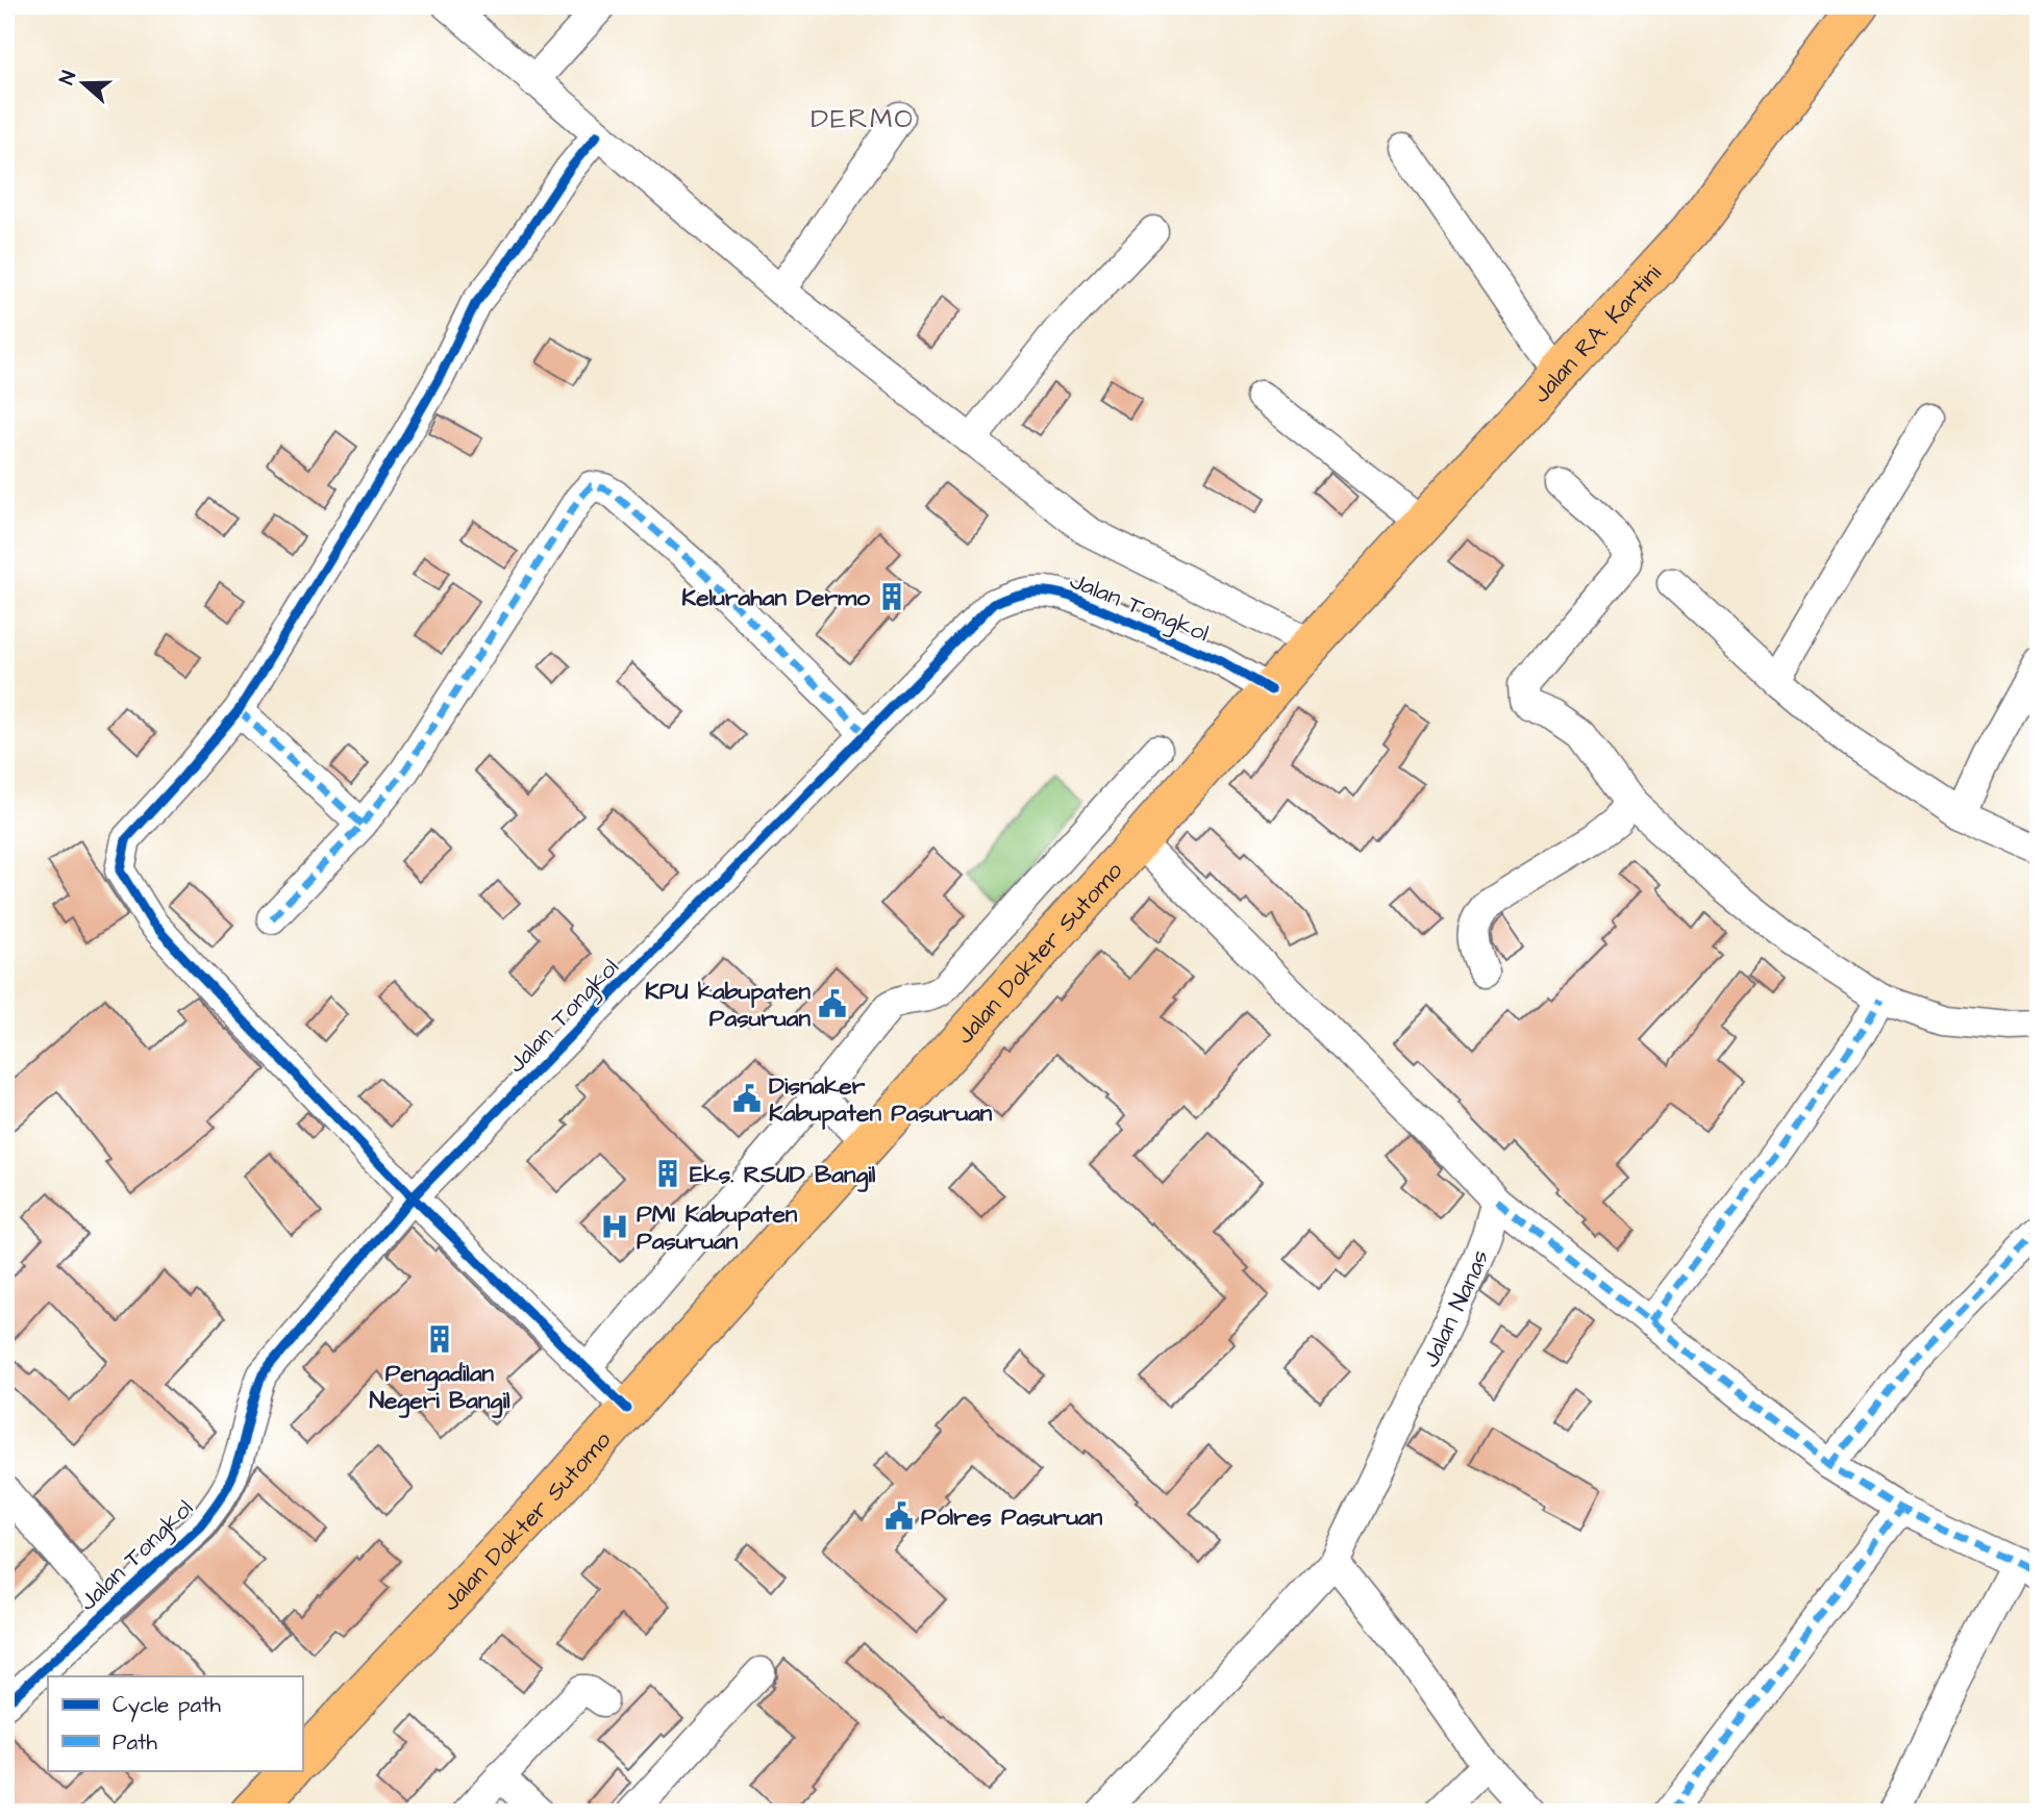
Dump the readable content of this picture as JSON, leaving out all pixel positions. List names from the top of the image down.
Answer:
{
  "streets": {
    "highway": ["Jalan RA. Kartini", "Jalan Dokter Sutomo"],
    "street": ["Jalan Tongkol", "Jalan Nanas"]
  },
  "crossings": [
    ["Jalan RA. Kartini", "Jalan Tongkol"],
    ["Jalan RA. Kartini", "Jalan Dokter Sutomo"],
    ["Jalan Tongkol", "Jalan Dokter Sutomo"]
  ],
  "districts": ["DERMO"],
  "places": {
    "building": ["Kelurahan Dermo", "Eks. RSUD Bangil", "Pengadilan Negeri Bangil"],
    "public building": ["KPU kabupaten Pasuruan", "Disnaker Kabupaten Pasuruan", "Polres Pasuruan"],
    "hospital": ["PMI Kabupaten Pasuruan"]
  },
  "legend": ["Cycle path", "Path"],
  "north": "left"
}
